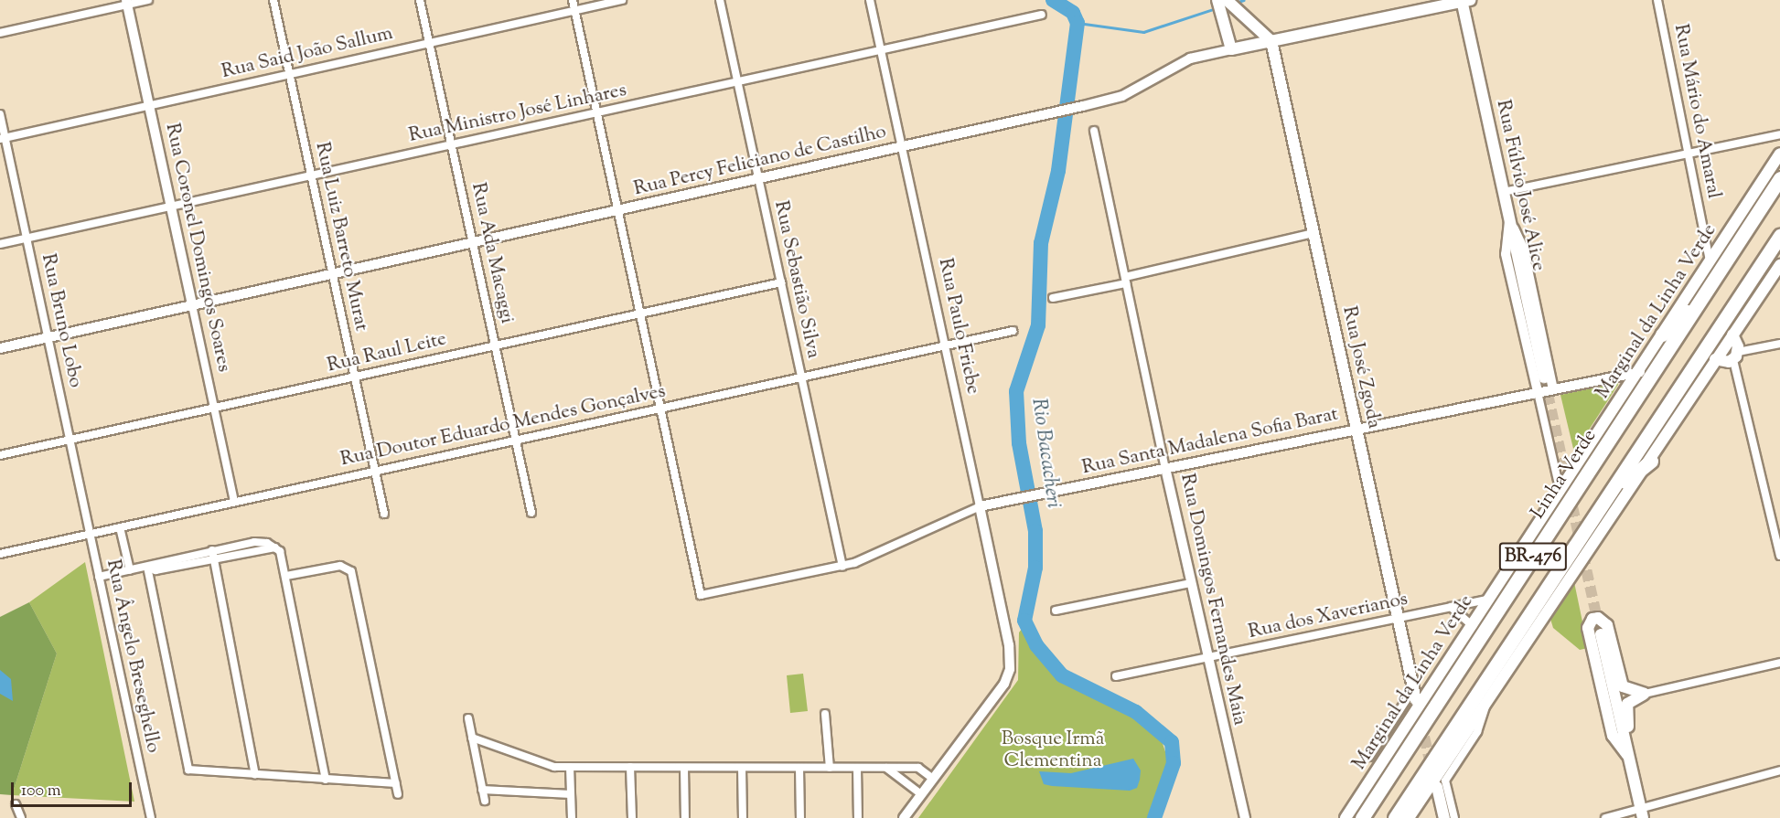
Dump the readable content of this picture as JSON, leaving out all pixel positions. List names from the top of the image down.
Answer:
{
  "streets": {
    "highway": ["Linha Verde", "BR-476"],
    "main road": ["Rua Fúlvio José Alice", "Marginal da Linha Verde", "Rua José Zgoda"],
    "street": [
      "Rua Said João Sallum",
      "Rua Mário do Amaral",
      "Rua Ministro José Linhares",
      "Rua Percy Feliciano de Castilho",
      "Rua Luiz Barreto Murat",
      "Rua Coronel Domingos Soares",
      "Rua Ada Macaggi",
      "Rua Sebastião Silva",
      "Rua Bruno Lobo",
      "Rua Paulo Friebe",
      "Rua Raul Leite",
      "Rua Doutor Eduardo Mendes Gonçalves",
      "Rua Santa Madalena Sofia Barat",
      "Rua Domingos Fernandes Maia",
      "Rua dos Xaverianos",
      "Rua Ângelo Breseghello"
    ]
  },
  "crossings": [
    ["Rua Said João Sallum", "Rua Luiz Barreto Murat"],
    ["Rua Said João Sallum", "Rua Coronel Domingos Soares"],
    ["Rua Said João Sallum", "Rua Ada Macaggi"],
    ["Rua Said João Sallum", "Rua Bruno Lobo"],
    ["Rua Mário do Amaral", "Marginal da Linha Verde"],
    ["Rua Ministro José Linhares", "Rua Luiz Barreto Murat"],
    ["Rua Ministro José Linhares", "Rua Coronel Domingos Soares"],
    ["Rua Ministro José Linhares", "Rua Ada Macaggi"],
    ["Rua Ministro José Linhares", "Rua Sebastião Silva"],
    ["Rua Ministro José Linhares", "Rua Bruno Lobo"],
    ["Rua Ministro José Linhares", "Rua Paulo Friebe"],
    ["Rua Percy Feliciano de Castilho", "Rua Luiz Barreto Murat"],
    ["Rua Percy Feliciano de Castilho", "Rua Coronel Domingos Soares"],
    ["Rua Percy Feliciano de Castilho", "Rua Ada Macaggi"],
    ["Rua Percy Feliciano de Castilho", "Rua Sebastião Silva"],
    ["Rua Percy Feliciano de Castilho", "Rua Bruno Lobo"],
    ["Rua Percy Feliciano de Castilho", "Rua Paulo Friebe"],
    ["Rua Luiz Barreto Murat", "Rua Raul Leite"],
    ["Rua Luiz Barreto Murat", "Rua Doutor Eduardo Mendes Gonçalves"],
    ["Rua Coronel Domingos Soares", "Rua Raul Leite"],
    ["Rua Coronel Domingos Soares", "Rua Doutor Eduardo Mendes Gonçalves"],
    ["Rua Ada Macaggi", "Rua Raul Leite"],
    ["Rua Ada Macaggi", "Rua Doutor Eduardo Mendes Gonçalves"],
    ["Rua Sebastião Silva", "Rua Raul Leite"],
    ["Rua Sebastião Silva", "Rua Doutor Eduardo Mendes Gonçalves"],
    ["Rua Sebastião Silva", "Rua Santa Madalena Sofia Barat"],
    ["Marginal da Linha Verde", "Rua Santa Madalena Sofia Barat"],
    ["Marginal da Linha Verde", "Rua dos Xaverianos"],
    ["Rua Bruno Lobo", "Rua Raul Leite"],
    ["Rua Bruno Lobo", "Rua Doutor Eduardo Mendes Gonçalves"],
    ["Rua Bruno Lobo", "Rua Ângelo Breseghello"],
    ["Rua Paulo Friebe", "Rua Doutor Eduardo Mendes Gonçalves"],
    ["Rua Paulo Friebe", "Rua Santa Madalena Sofia Barat"],
    ["Rua José Zgoda", "Rua Santa Madalena Sofia Barat"],
    ["Rua José Zgoda", "Rua dos Xaverianos"],
    ["Rua Doutor Eduardo Mendes Gonçalves", "Rua Santa Madalena Sofia Barat"],
    ["Rua Doutor Eduardo Mendes Gonçalves", "Rua Ângelo Breseghello"],
    ["Rua Santa Madalena Sofia Barat", "Rua Domingos Fernandes Maia"],
    ["Rua Domingos Fernandes Maia", "Rua dos Xaverianos"]
  ],
  "water": ["Rio Bacacheri"],
  "parks": ["Bosque Irmã Clementina"],
  "scale_bar": "100 m"
}
